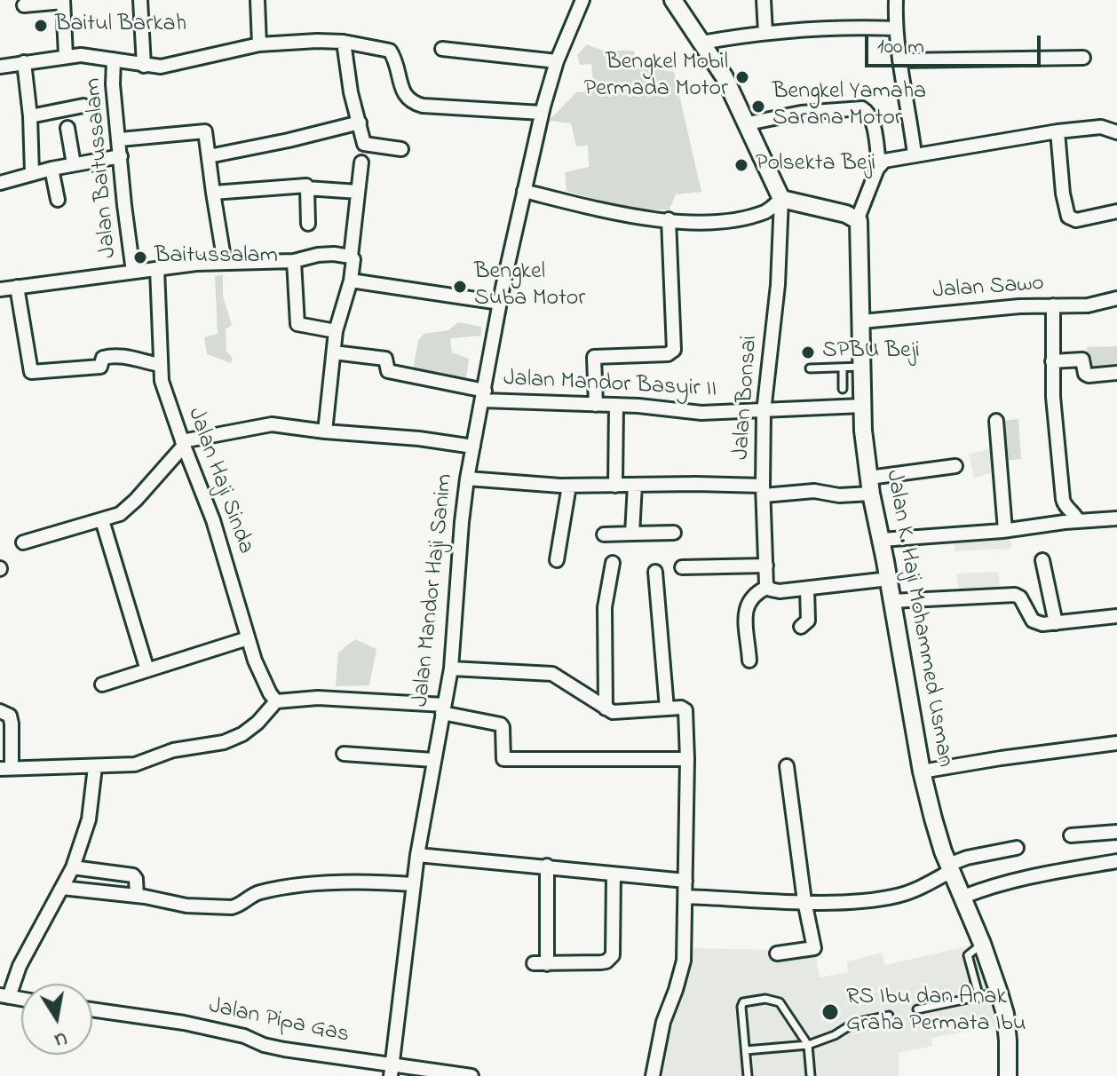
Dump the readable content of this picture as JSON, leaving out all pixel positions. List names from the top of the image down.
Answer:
{
  "streets": {
    "street": [
      "Jalan Baitussalam",
      "Jalan Sawo",
      "Jalan Mandor Basyir II",
      "Jalan Bonsai",
      "Jalan Haji Sinda",
      "Jalan Mandor Haji Sanim",
      "Jalan K. Haji Mohammed Usman",
      "Jalan Pipa Gas"
    ]
  },
  "crossings": [
    ["Jalan Sawo", "Jalan K. Haji Mohammed Usman"],
    ["Jalan Mandor Basyir II", "Jalan Bonsai"],
    ["Jalan Mandor Basyir II", "Jalan Mandor Haji Sanim"],
    ["Jalan Mandor Basyir II", "Jalan K. Haji Mohammed Usman"],
    ["Jalan Mandor Haji Sanim", "Jalan Pipa Gas"]
  ],
  "places": [
    "Baitul Barkah",
    "Bengkel Mobil Permada Motor",
    "Bengkel Yamaha Sarana Motor",
    "Polsekta Beji",
    "Baitussalam",
    "Bengkel Suba Motor",
    "SPBU Beji",
    "RS Ibu dan Anak Graha Permata Ibu"
  ],
  "scale_bar": "100 m",
  "north": "bottom"
}
